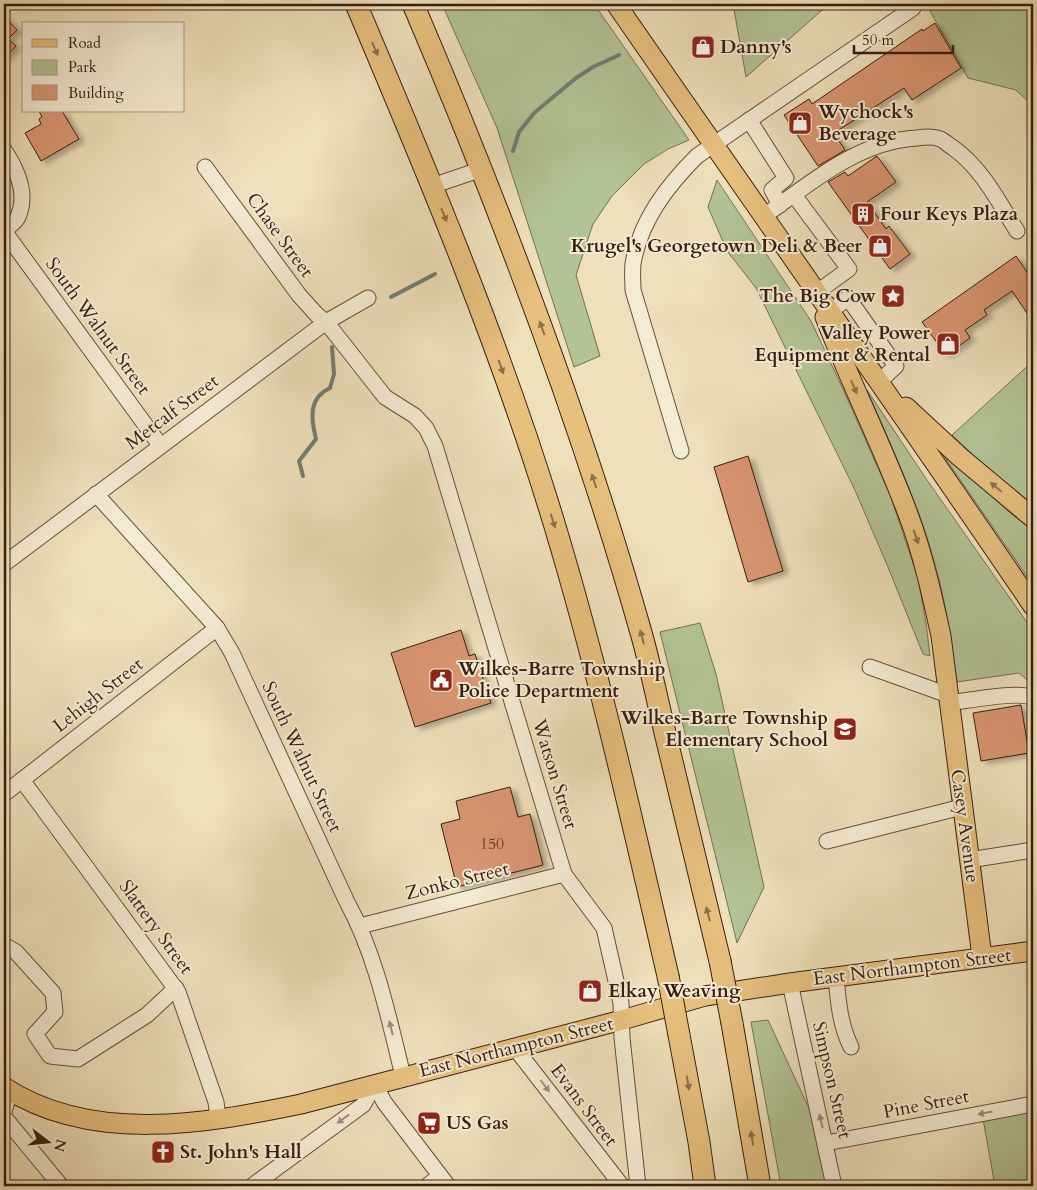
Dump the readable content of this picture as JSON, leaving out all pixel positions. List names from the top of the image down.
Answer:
{
  "streets": {
    "main road": ["Casey Avenue", "East Northampton Street"],
    "street": [
      "Chase Street",
      "South Walnut Street",
      "Metcalf Street",
      "Lehigh Street",
      "Watson Street",
      "Zonko Street",
      "Slattery Street",
      "Simpson Street",
      "Pine Street",
      "Evans Street"
    ]
  },
  "crossings": [
    ["Chase Street", "Metcalf Street"],
    ["Chase Street", "Watson Street"],
    ["South Walnut Street", "Metcalf Street"],
    ["South Walnut Street", "Lehigh Street"],
    ["South Walnut Street", "Zonko Street"],
    ["South Walnut Street", "East Northampton Street"],
    ["Metcalf Street", "Watson Street"],
    ["Lehigh Street", "Slattery Street"],
    ["Watson Street", "Zonko Street"],
    ["Watson Street", "East Northampton Street"],
    ["Casey Avenue", "East Northampton Street"],
    ["Slattery Street", "East Northampton Street"],
    ["East Northampton Street", "Simpson Street"],
    ["East Northampton Street", "Evans Street"],
    ["Simpson Street", "Pine Street"]
  ],
  "one_way": ["Pine Street", "Evans Street"],
  "places": {
    "shop": [
      "Danny's",
      "Wychock's Beverage",
      "Krugel's Georgetown Deli & Beer",
      "Valley Power Equipment & Rental",
      "Elkay Weaving"
    ],
    "building": ["Four Keys Plaza"],
    "place": ["The Big Cow"],
    "public building": ["Wilkes-Barre Township Police Department"],
    "school or university": ["Wilkes-Barre Township Elementary School"],
    "supermarket": ["US Gas"],
    "church": ["St. John's Hall"]
  },
  "house_numbers": ["150"],
  "legend": ["Road", "Park", "Building"],
  "scale_bar": "50 m",
  "north": "right"
}
